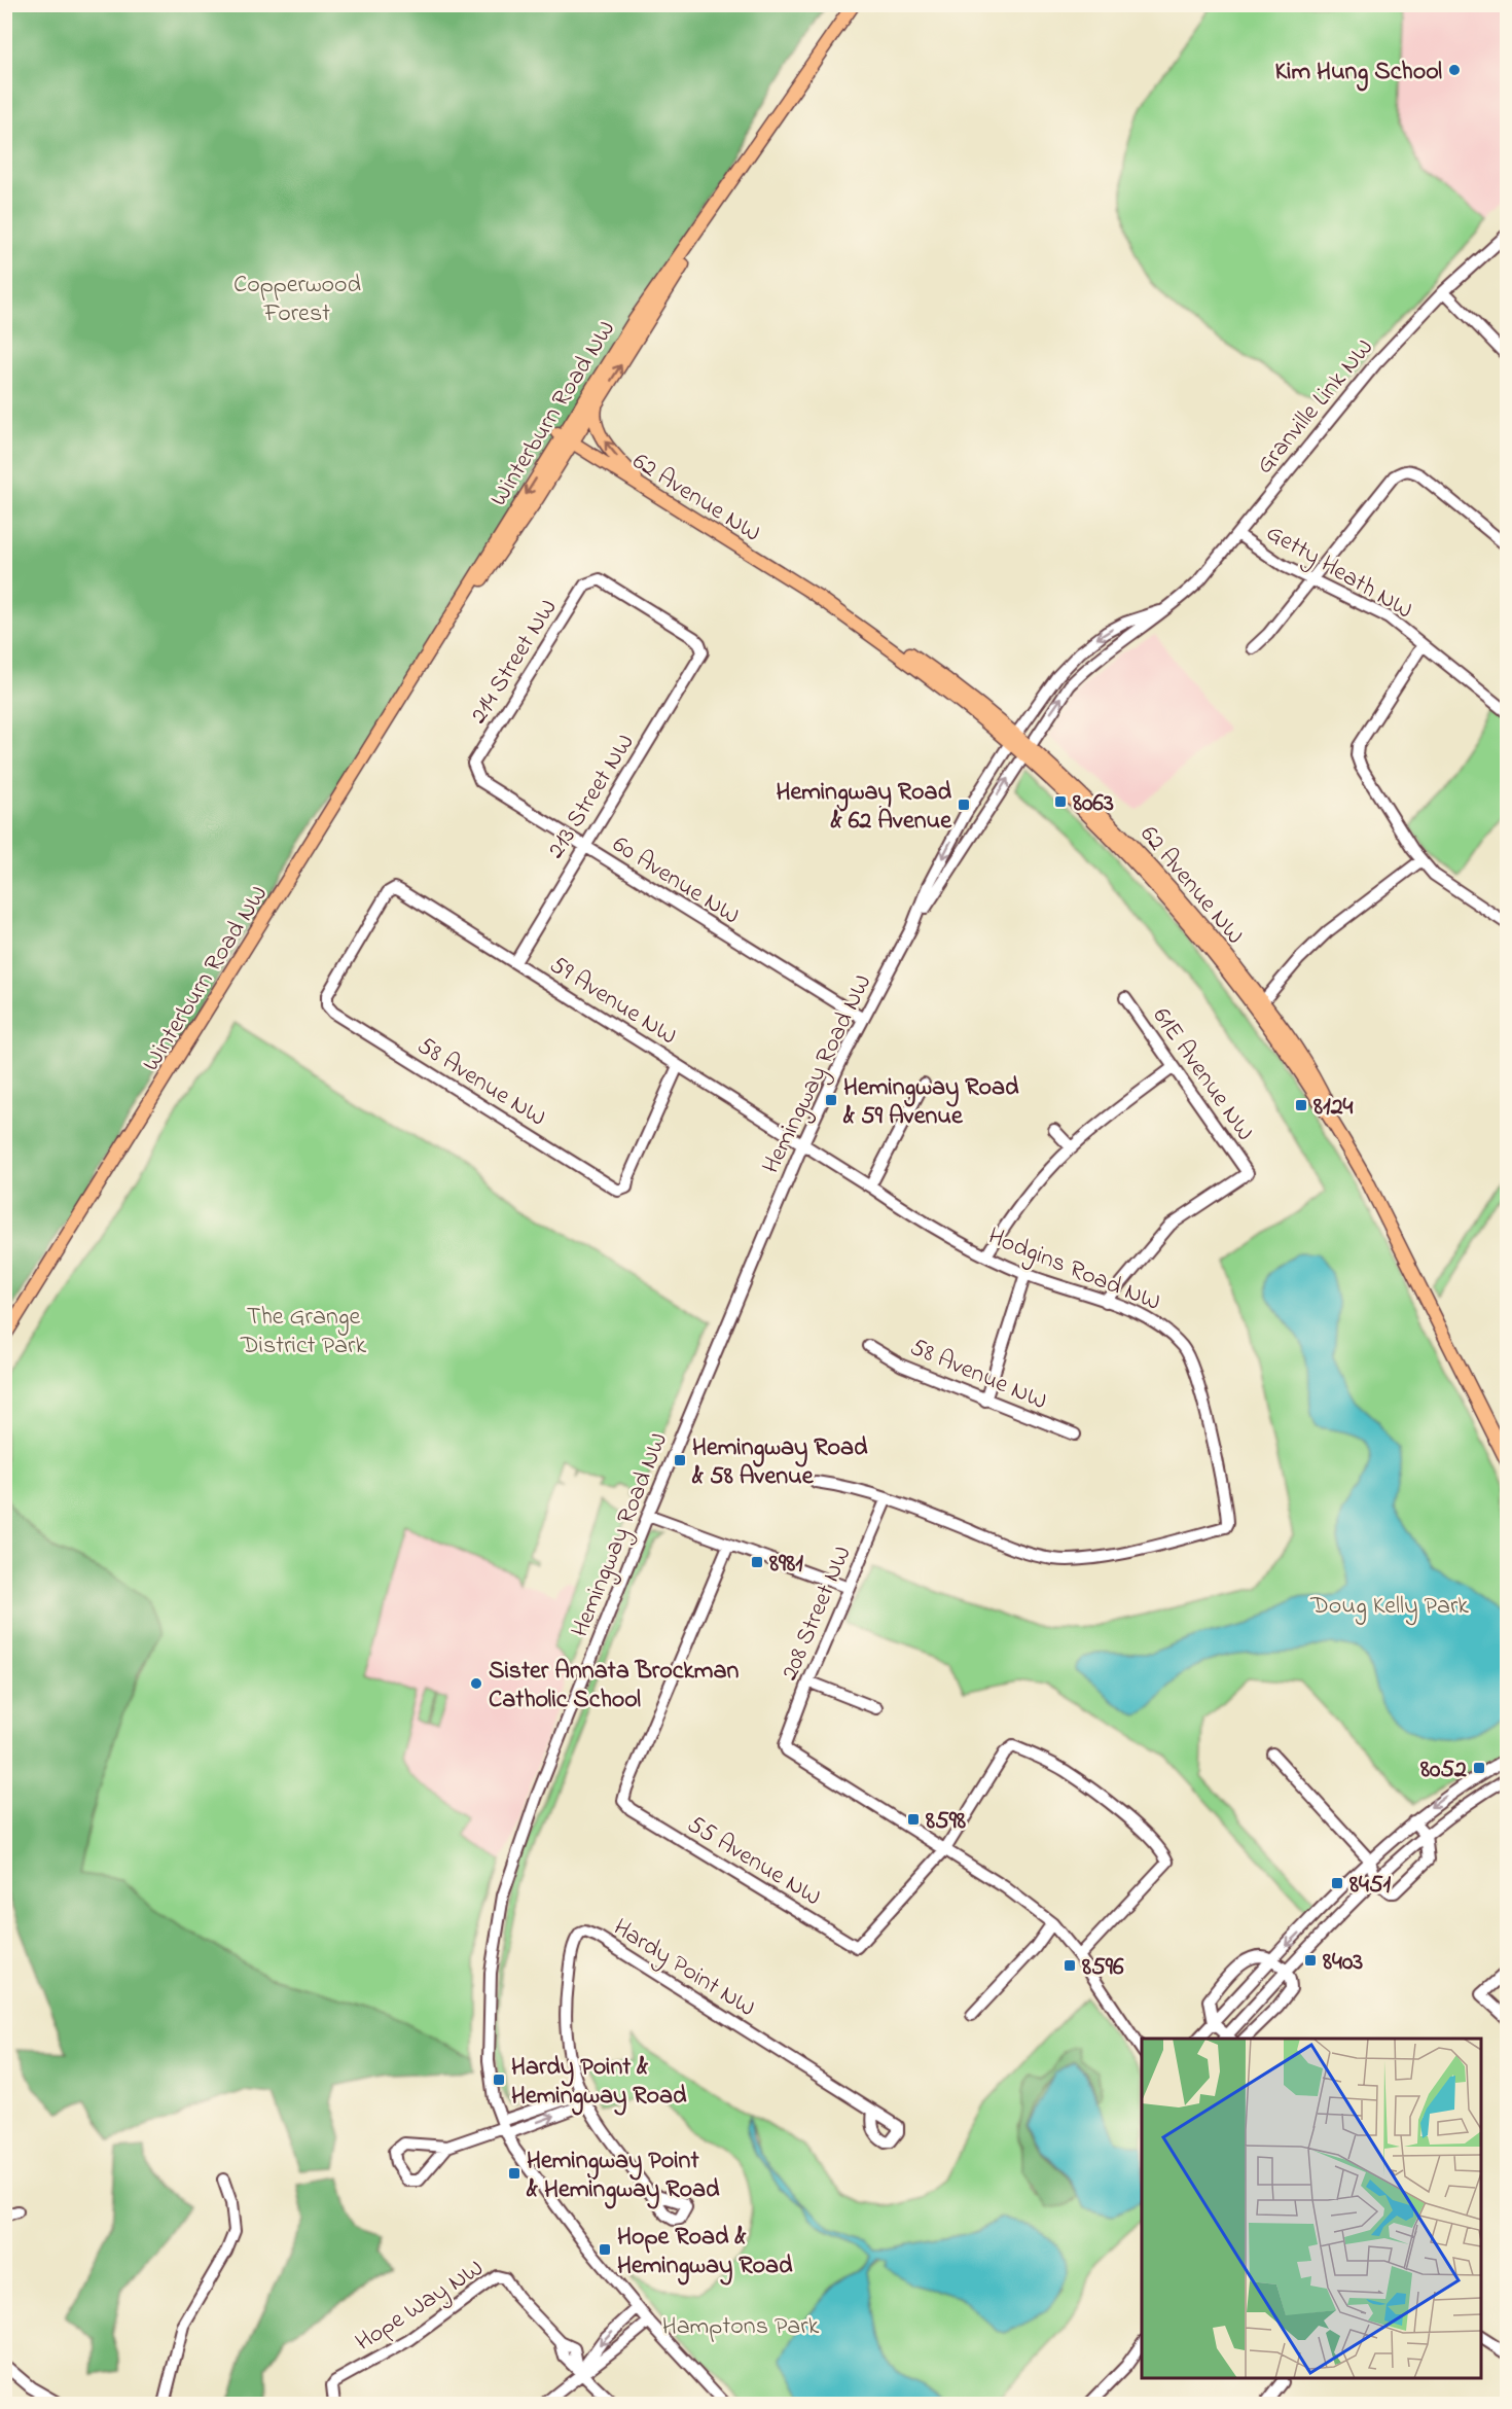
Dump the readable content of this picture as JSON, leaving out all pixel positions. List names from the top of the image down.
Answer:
{
  "streets": {
    "main road": ["Winterburn Road NW", "62 Avenue NW"],
    "street": [
      "Granville Link NW",
      "Getty Heath NW",
      "214 Street NW",
      "213 Street NW",
      "60 Avenue NW",
      "59 Avenue NW",
      "Hemingway Road NW",
      "61E Avenue NW",
      "58 Avenue NW",
      "Hodgins Road NW",
      "208 Street NW",
      "55 Avenue NW",
      "Hardy Point NW",
      "Hope Way NW"
    ]
  },
  "crossings": [
    ["Granville Link NW", "62 Avenue NW"],
    ["Granville Link NW", "Getty Heath NW"],
    ["Granville Link NW", "Hemingway Road NW"],
    ["Winterburn Road NW", "62 Avenue NW"],
    ["62 Avenue NW", "Hemingway Road NW"],
    ["214 Street NW", "213 Street NW"],
    ["214 Street NW", "60 Avenue NW"],
    ["213 Street NW", "60 Avenue NW"],
    ["213 Street NW", "59 Avenue NW"],
    ["60 Avenue NW", "Hemingway Road NW"],
    ["59 Avenue NW", "Hemingway Road NW"],
    ["59 Avenue NW", "58 Avenue NW"],
    ["59 Avenue NW", "Hodgins Road NW"],
    ["Hemingway Road NW", "Hodgins Road NW"],
    ["61E Avenue NW", "Hodgins Road NW"],
    ["Hodgins Road NW", "208 Street NW"],
    ["208 Street NW", "55 Avenue NW"]
  ],
  "parks": [
    "Copperwood Forest",
    "The Grange District Park",
    "Doug Kelly Park",
    "Hamptons Park"
  ],
  "places": {
    "other": ["Kim Hung School", "Sister Annata Brockman Catholic School"],
    "transit": [
      "8063",
      "Hemingway Road & 62 Avenue",
      "Hemingway Road & 59 Avenue",
      "8124",
      "Hemingway Road & 58 Avenue",
      "8981",
      "8052",
      "8598",
      "8451",
      "8403",
      "8596",
      "Hardy Point & Hemingway Road",
      "Hemingway Point & Hemingway Road",
      "Hope Road & Hemingway Road"
    ]
  }
}
